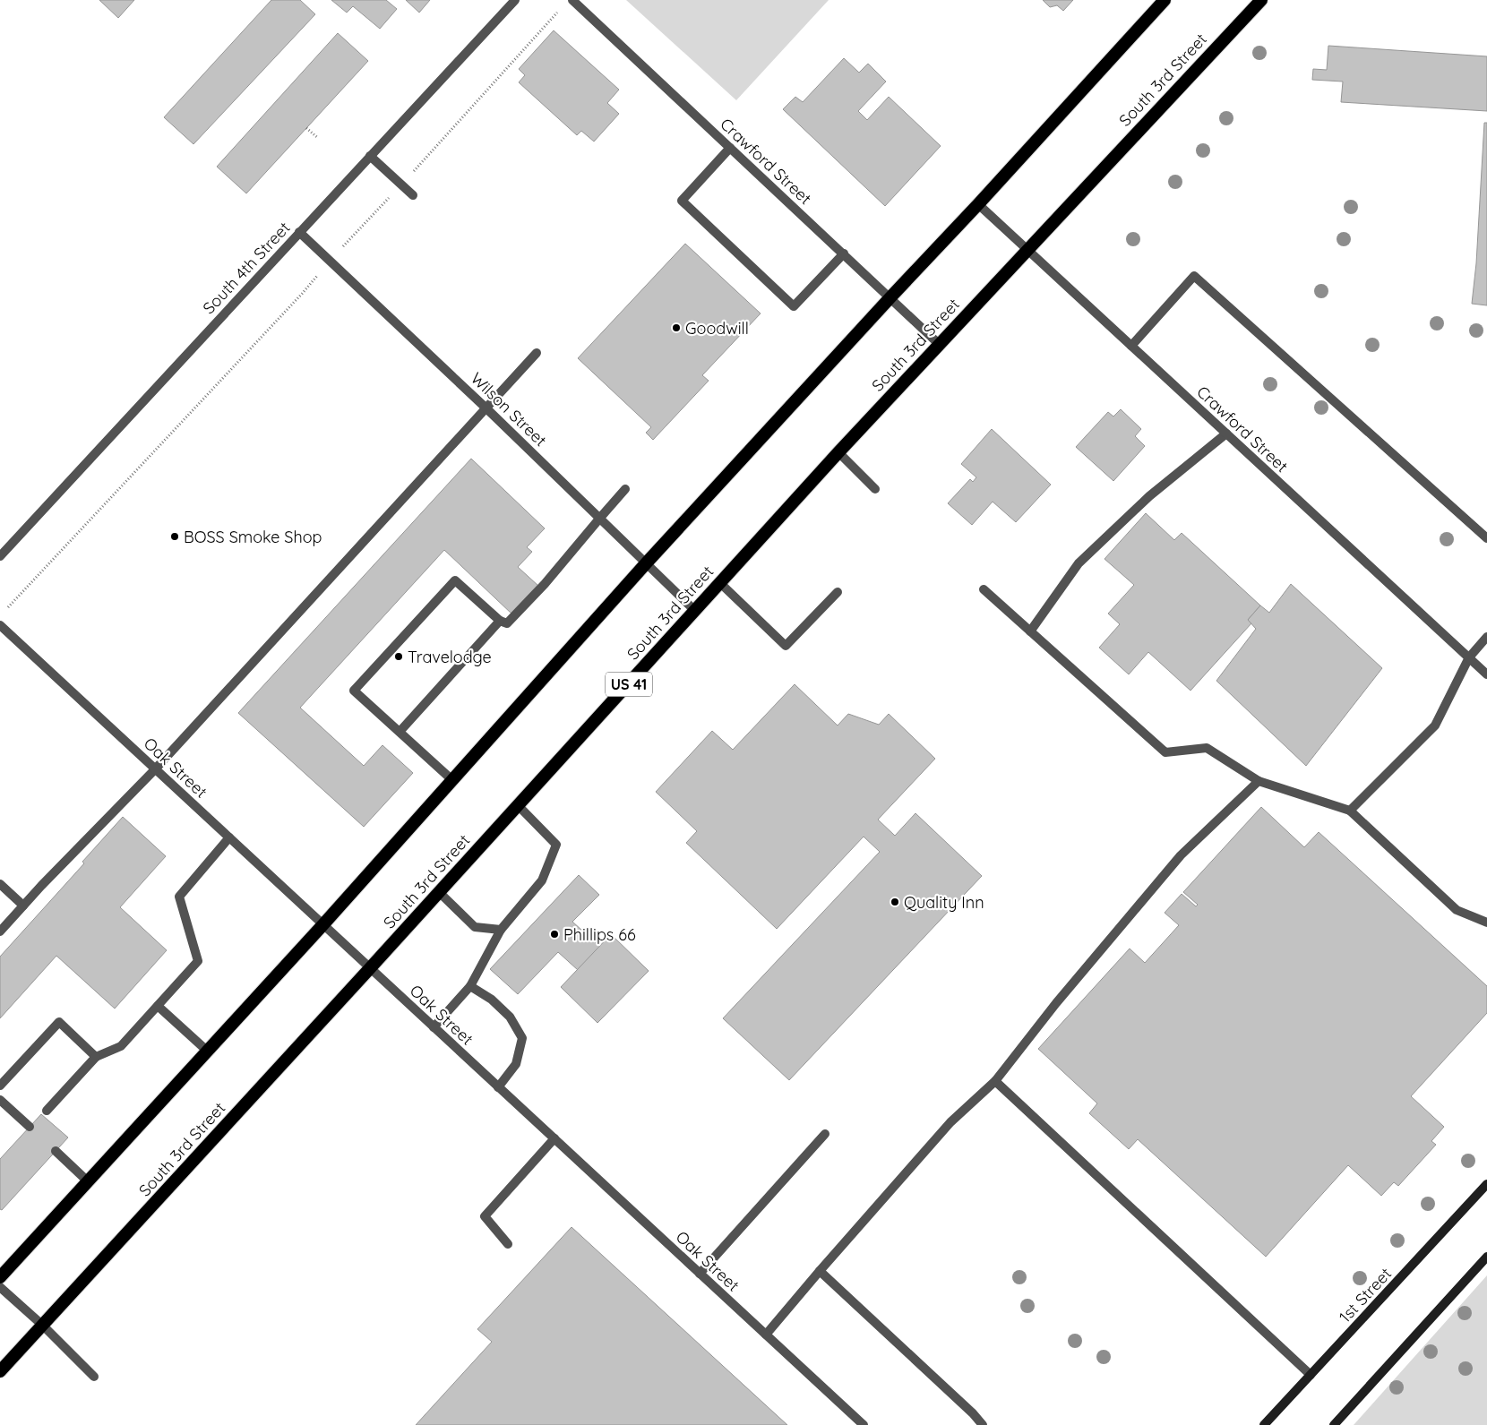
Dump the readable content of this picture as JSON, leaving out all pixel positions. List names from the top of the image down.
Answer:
{
  "streets": {
    "highway": ["South 3rd Street", "US 41"],
    "main road": ["1st Street"],
    "street": [
      "Crawford Street",
      "South 4th Street",
      "Wilson Street",
      "Oak Street"
    ]
  },
  "crossings": [
    ["South 3rd Street", "Crawford Street"],
    ["South 3rd Street", "Wilson Street"],
    ["South 3rd Street", "Oak Street"],
    ["South 4th Street", "Wilson Street"]
  ],
  "places": [
    "Goodwill",
    "BOSS Smoke Shop",
    "Travelodge",
    "Quality Inn",
    "Phillips 66"
  ]
}
